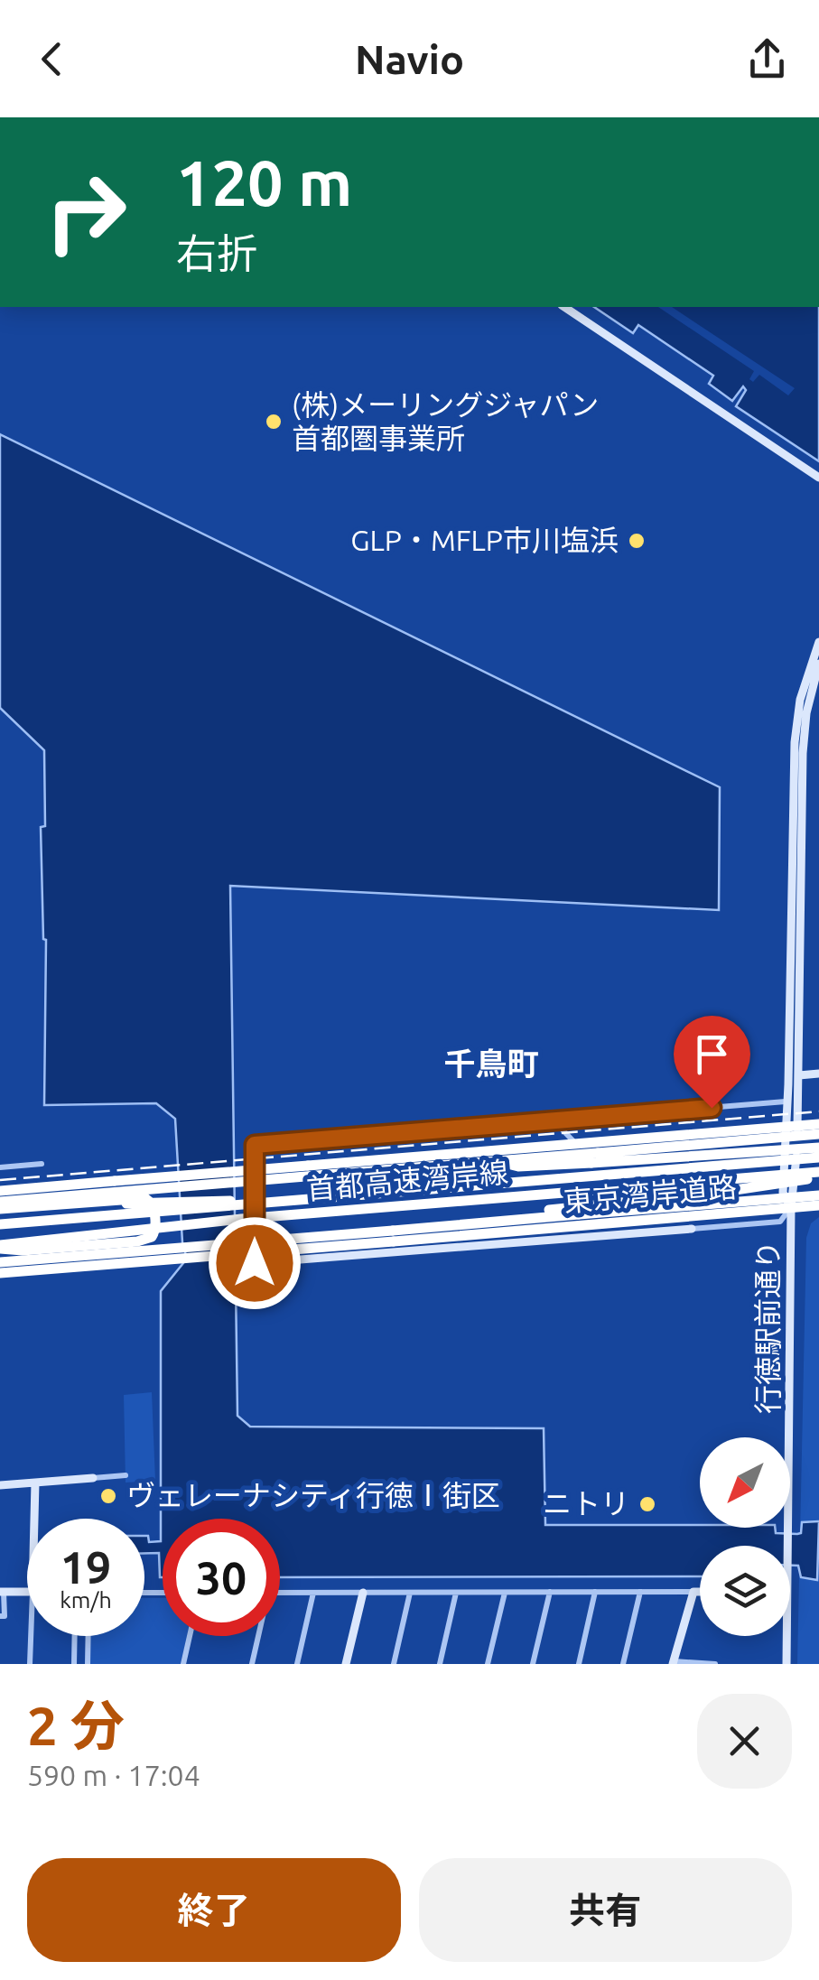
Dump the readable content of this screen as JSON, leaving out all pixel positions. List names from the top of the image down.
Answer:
{
  "streets": {
    "highway": ["首都高速湾岸線", "東京湾岸道路"],
    "street": ["行徳駅前通り"]
  },
  "crossings": [
    ["東京湾岸道路", "行徳駅前通り"]
  ],
  "districts": ["千鳥町"],
  "places": [
    "(株)メーリングジャパン 首都圏事業所",
    "GLP・MFLP市川塩浜",
    "ヴェレーナシティ行徳Ⅰ街区",
    "ニトリ"
  ],
  "north": "bottom left",
  "page": {
    "header": "Navio",
    "turn": ["120 m", "右折"],
    "speed": "19 km/h",
    "limit": "30",
    "heading": ["2 分", "590 m · 17:04"],
    "buttons": ["終了", "共有"]
  }
}
